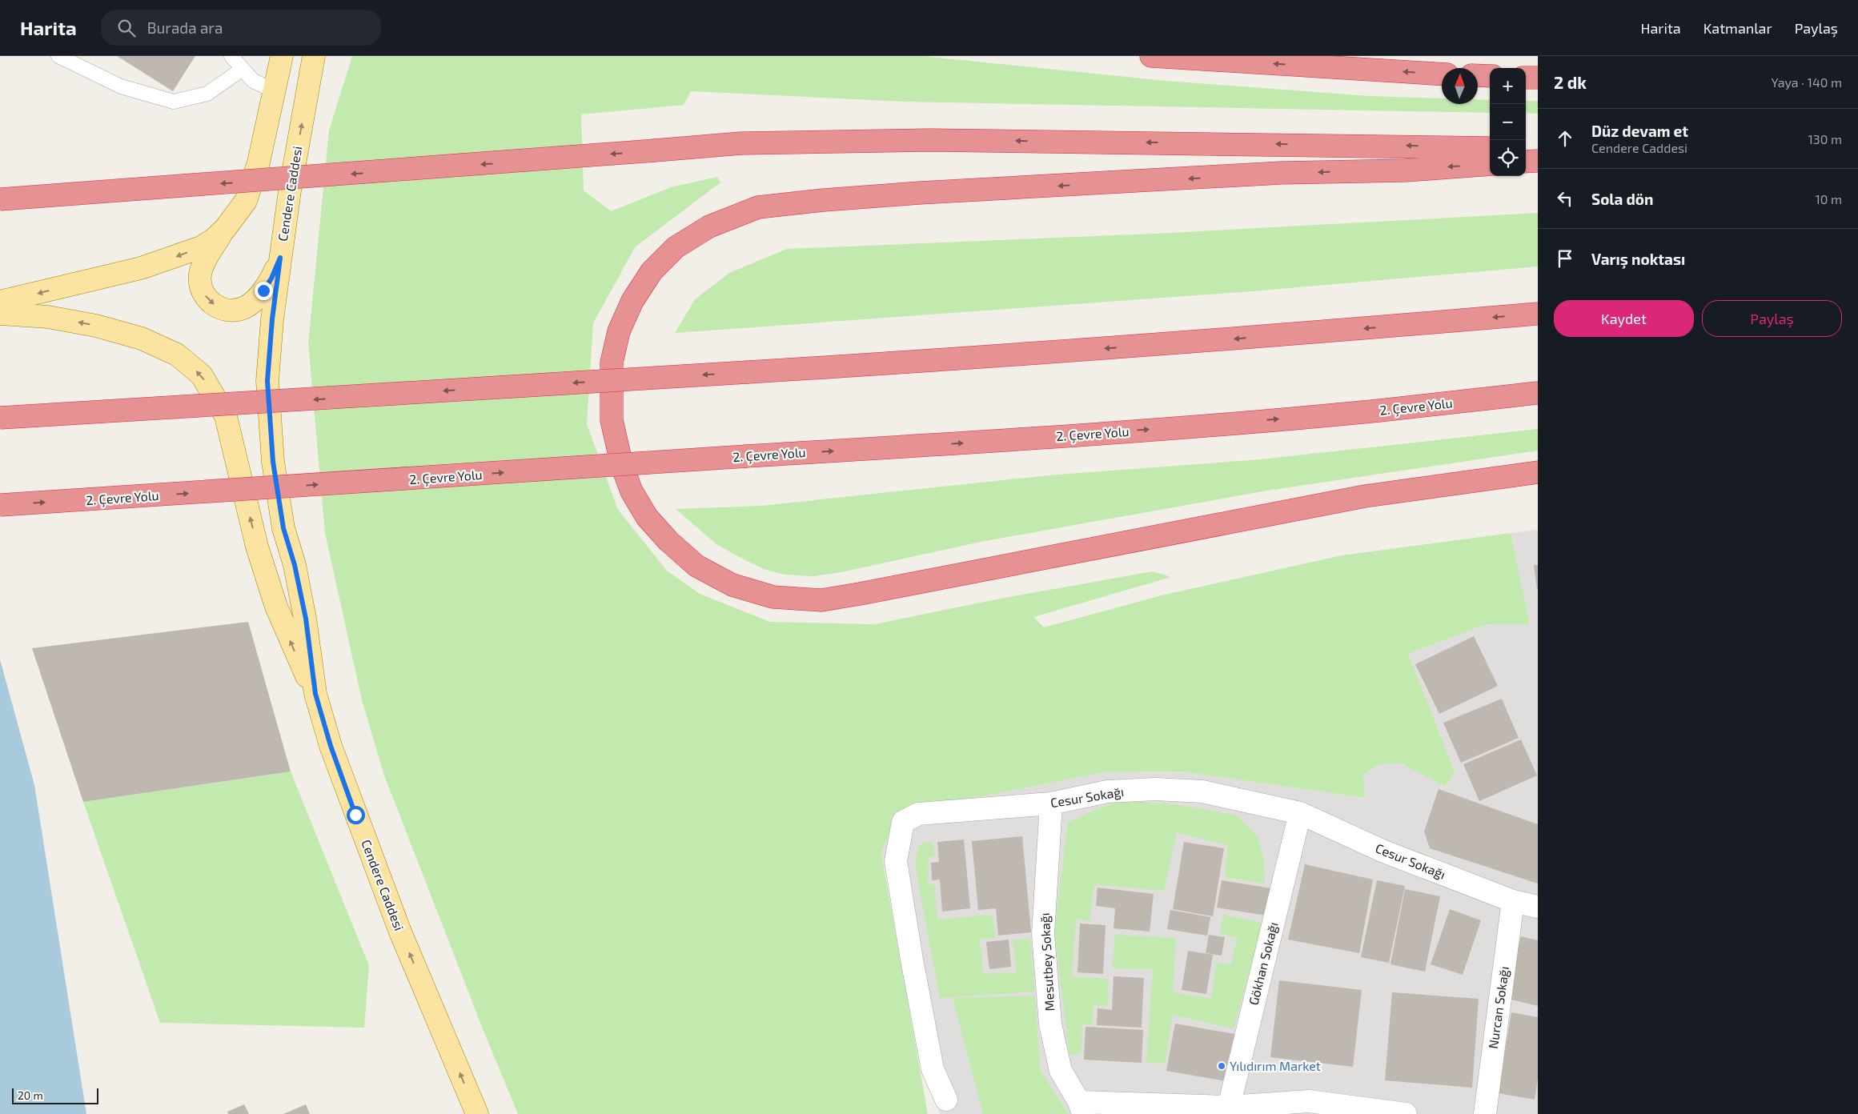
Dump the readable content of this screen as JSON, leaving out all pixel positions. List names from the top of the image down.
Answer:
{
  "streets": {
    "highway": ["2. Çevre Yolu"],
    "main road": ["Cendere Caddesi"],
    "street": [
      "Cesur Sokağı",
      "Mesutbey Sokağı",
      "Gökhan Sokağı",
      "Nurcan Sokağı"
    ]
  },
  "crossings": [
    ["Cesur Sokağı", "Mesutbey Sokağı"],
    ["Cesur Sokağı", "Gökhan Sokağı"],
    ["Cesur Sokağı", "Nurcan Sokağı"]
  ],
  "one_way": ["Cendere Caddesi"],
  "places": ["Yılıdırım Market"],
  "scale_bar": "20 m",
  "north": "top",
  "page": {
    "header": "Harita",
    "search": "Burada ara",
    "nav": ["Harita", "Katmanlar", "Paylaş"],
    "heading": ["2 dk", "Yaya · 140 m"],
    "map_buttons": ["+", "−"],
    "list": [
      ["Düz devam et", "Cendere Caddesi", "130 m"],
      ["Sola dön", "10 m"],
      "Varış noktası"
    ],
    "buttons": ["Kaydet", "Paylaş"],
    "scale": "20 m"
  }
}
